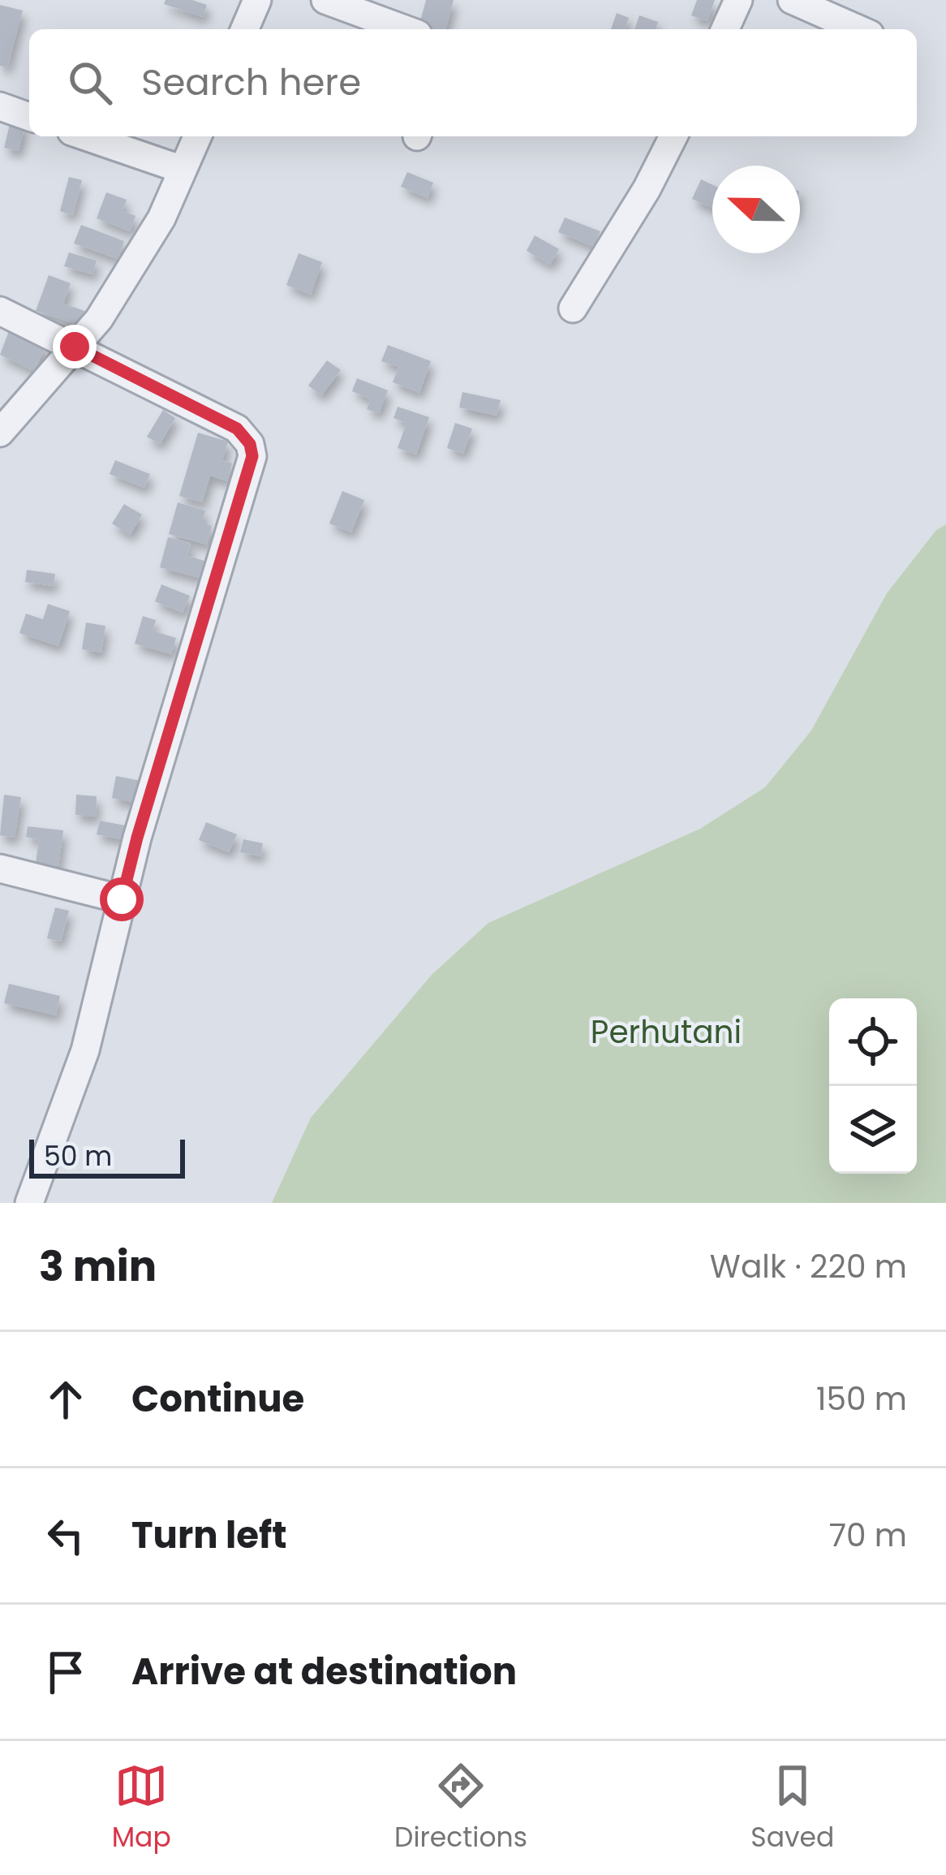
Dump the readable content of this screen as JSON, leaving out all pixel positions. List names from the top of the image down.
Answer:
{
  "parks": ["Perhutani"],
  "scale_bar": "50 m",
  "north": "left",
  "page": {
    "search": "Search here",
    "scale": "50 m",
    "heading": ["3 min", "Walk · 220 m"],
    "list": [
      ["Continue", "150 m"],
      ["Turn left", "70 m"],
      "Arrive at destination"
    ],
    "nav": ["Map", "Directions", "Saved"]
  }
}
